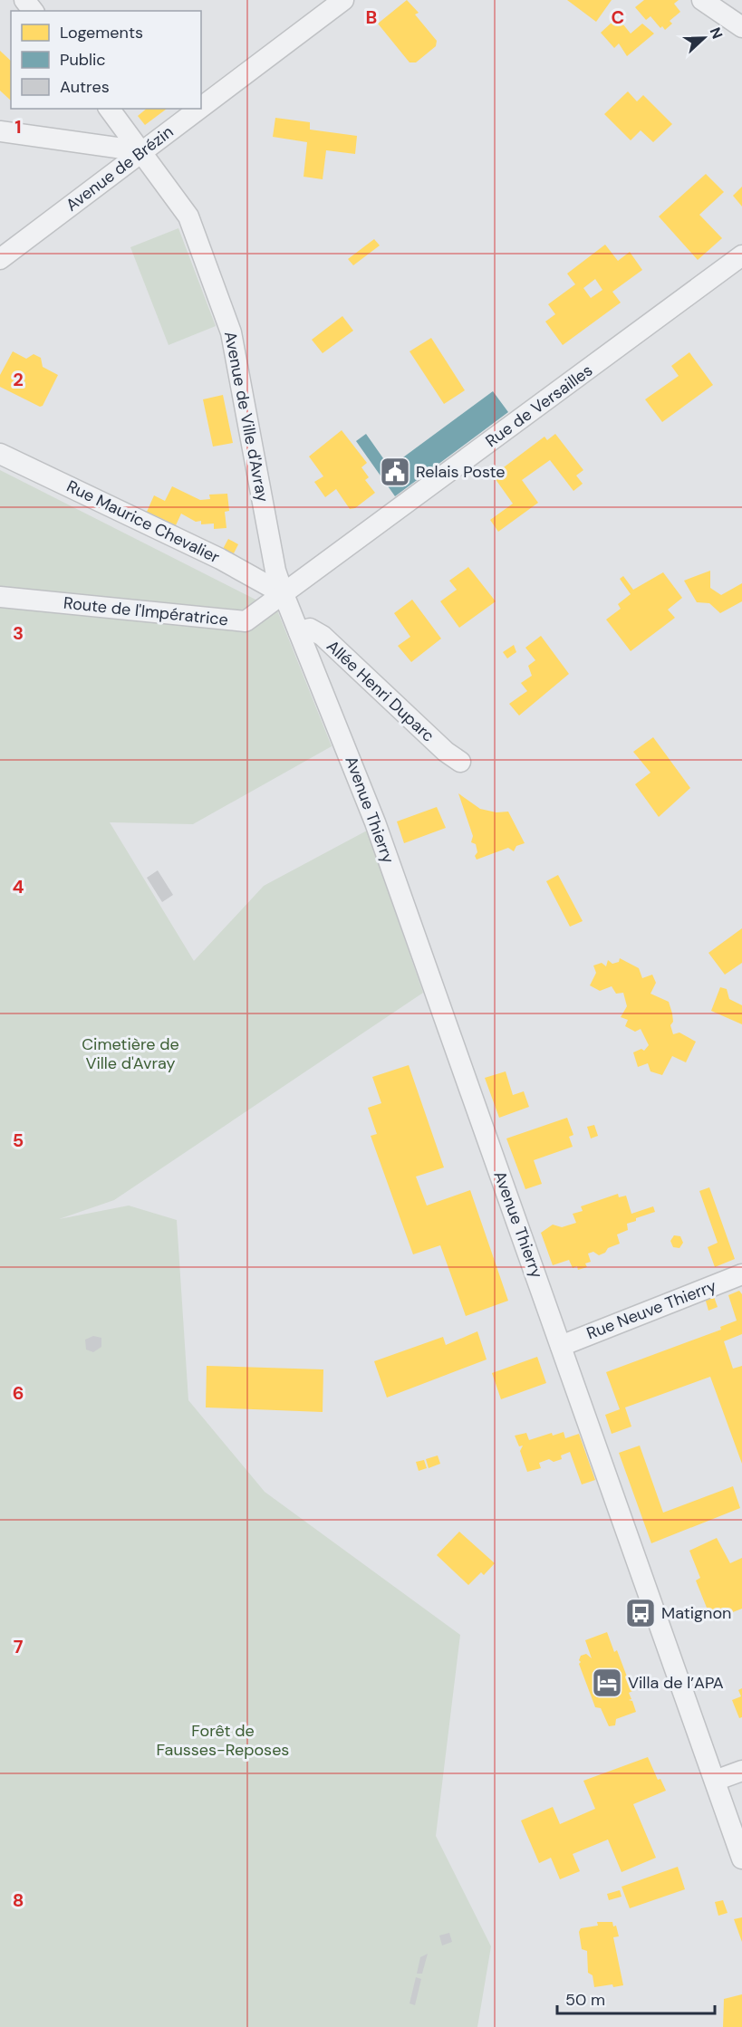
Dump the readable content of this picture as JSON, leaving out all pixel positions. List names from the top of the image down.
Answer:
{
  "streets": {
    "street": [
      "Avenue de Brézin",
      "Rue de Versailles",
      "Avenue de Ville d'Avray",
      "Rue Maurice Chevalier",
      "Route de l'Impératrice",
      "Allée Henri Duparc",
      "Avenue Thierry",
      "Rue Neuve Thierry"
    ]
  },
  "crossings": [
    ["Avenue de Brézin", "Avenue de Ville d'Avray"],
    ["Rue de Versailles", "Avenue de Ville d'Avray"],
    ["Rue de Versailles", "Rue Maurice Chevalier"],
    ["Rue de Versailles", "Route de l'Impératrice"],
    ["Rue de Versailles", "Avenue Thierry"],
    ["Avenue de Ville d'Avray", "Rue Maurice Chevalier"],
    ["Avenue de Ville d'Avray", "Route de l'Impératrice"],
    ["Avenue de Ville d'Avray", "Avenue Thierry"],
    ["Rue Maurice Chevalier", "Route de l'Impératrice"],
    ["Rue Maurice Chevalier", "Avenue Thierry"],
    ["Route de l'Impératrice", "Avenue Thierry"],
    ["Allée Henri Duparc", "Avenue Thierry"],
    ["Avenue Thierry", "Rue Neuve Thierry"]
  ],
  "parks": ["Cimetière de Ville d'Avray", "Forêt de Fausses-Reposes"],
  "places": {
    "public building": ["Relais Poste"],
    "bus stop": ["Matignon"],
    "hotel": ["Villa de l’APA"]
  },
  "legend": ["Logements", "Public", "Autres"],
  "scale_bar": "50 m",
  "north": "right",
  "grid": {
    "columns": ["B", "C"],
    "rows": [
      "1",
      "2",
      "3",
      "4",
      "5",
      "6",
      "7",
      "8"
    ]
  }
}
